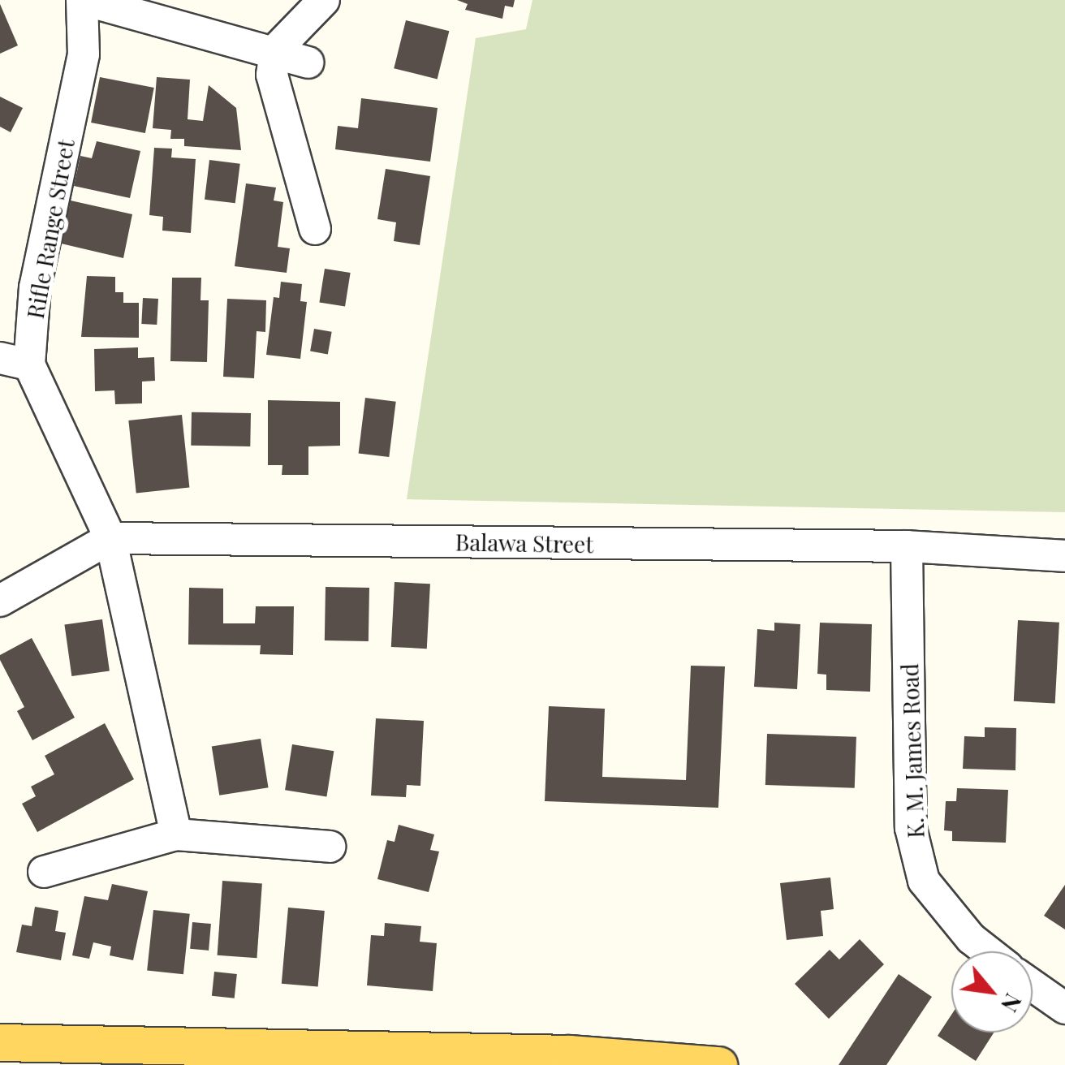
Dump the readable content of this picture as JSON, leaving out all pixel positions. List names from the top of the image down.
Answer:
{
  "streets": {
    "street": ["Rifle Range Street", "Balawa Street", "K. M. James Road"]
  },
  "crossings": [
    ["Rifle Range Street", "Balawa Street"],
    ["Balawa Street", "K. M. James Road"]
  ],
  "north": "bottom right"
}
